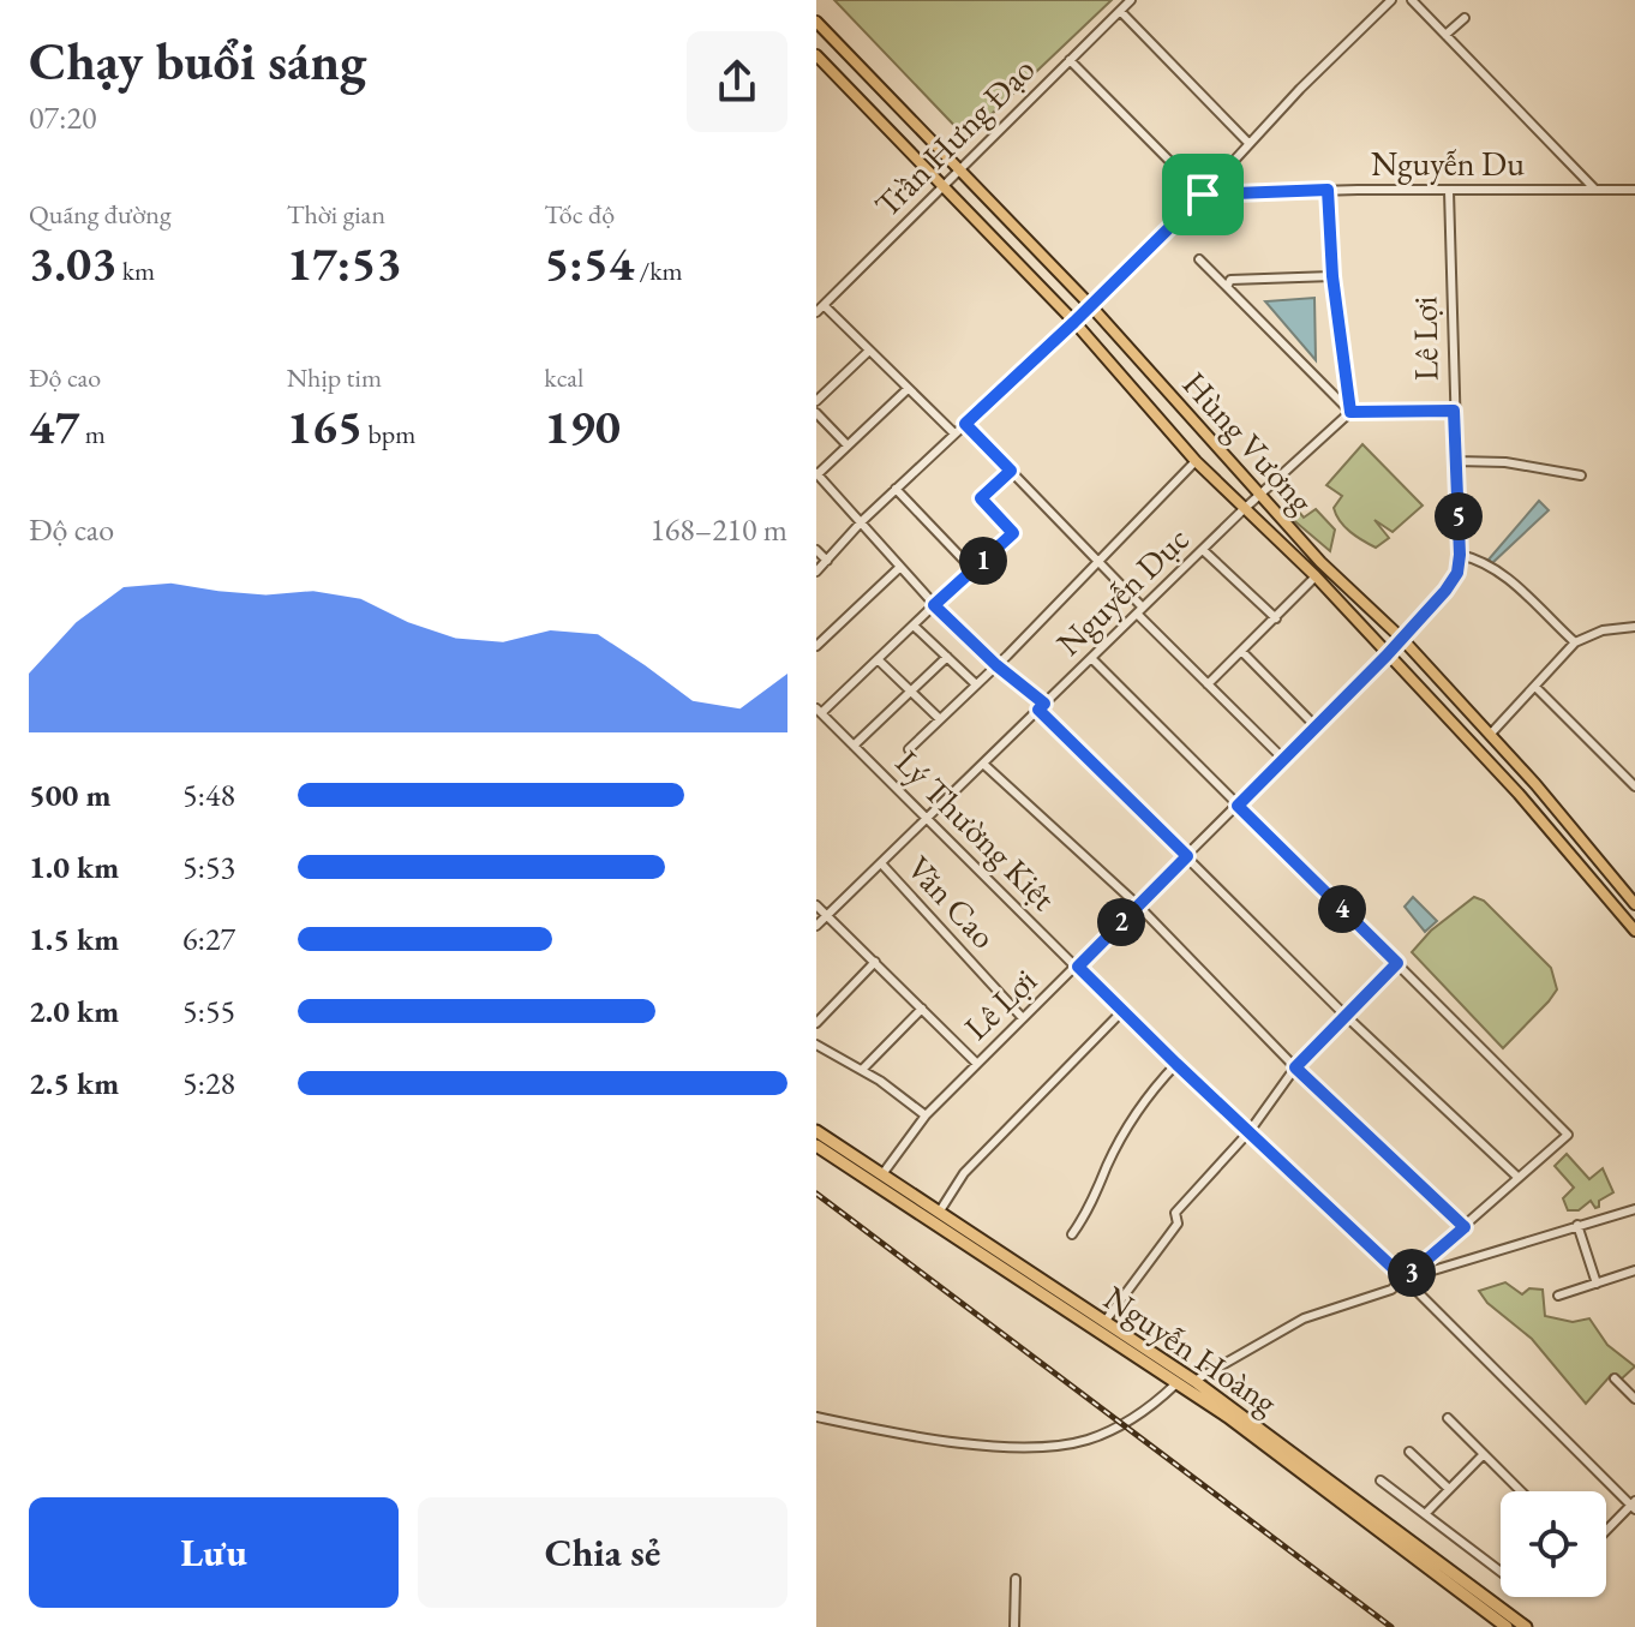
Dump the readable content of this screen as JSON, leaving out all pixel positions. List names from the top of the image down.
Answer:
{
  "streets": {
    "highway": ["Nguyễn Hoàng"],
    "main road": ["Hùng Vương"],
    "street": [
      "Trần Hưng Đạo",
      "Nguyễn Du",
      "Lê Lợi",
      "Nguyễn Dục",
      "Lý Thường Kiệt",
      "Văn Cao"
    ]
  },
  "crossings": [
    ["Trần Hưng Đạo", "Hùng Vương"],
    ["Nguyễn Du", "Lê Lợi"],
    ["Lê Lợi", "Hùng Vương"],
    ["Lê Lợi", "Lý Thường Kiệt"],
    ["Lê Lợi", "Văn Cao"],
    ["Lê Lợi", "Nguyễn Hoàng"],
    ["Hùng Vương", "Nguyễn Dục"],
    ["Nguyễn Dục", "Lý Thường Kiệt"],
    ["Nguyễn Dục", "Văn Cao"]
  ],
  "page": {
    "heading": ["Chạy buổi sáng", "07:20"],
    "stats": [
      ["Quãng đường", "3.03 km"],
      ["Thời gian", "17:53"],
      ["Tốc độ", "5:54 /km"],
      ["Độ cao", "47 m"],
      ["Nhịp tim", "165 bpm"],
      ["kcal", "190"]
    ],
    "chart": ["Độ cao", "168–210 m"],
    "pins": [
      "5",
      "1",
      "4",
      "2",
      "3"
    ],
    "list": [
      {
        "name": "500 m",
        "note": "5:48"
      },
      {
        "name": "1.0 km",
        "note": "5:53"
      },
      {
        "name": "1.5 km",
        "note": "6:27"
      },
      {
        "name": "2.0 km",
        "note": "5:55"
      },
      {
        "name": "2.5 km",
        "note": "5:28"
      }
    ],
    "buttons": ["Lưu", "Chia sẻ"]
  }
}
